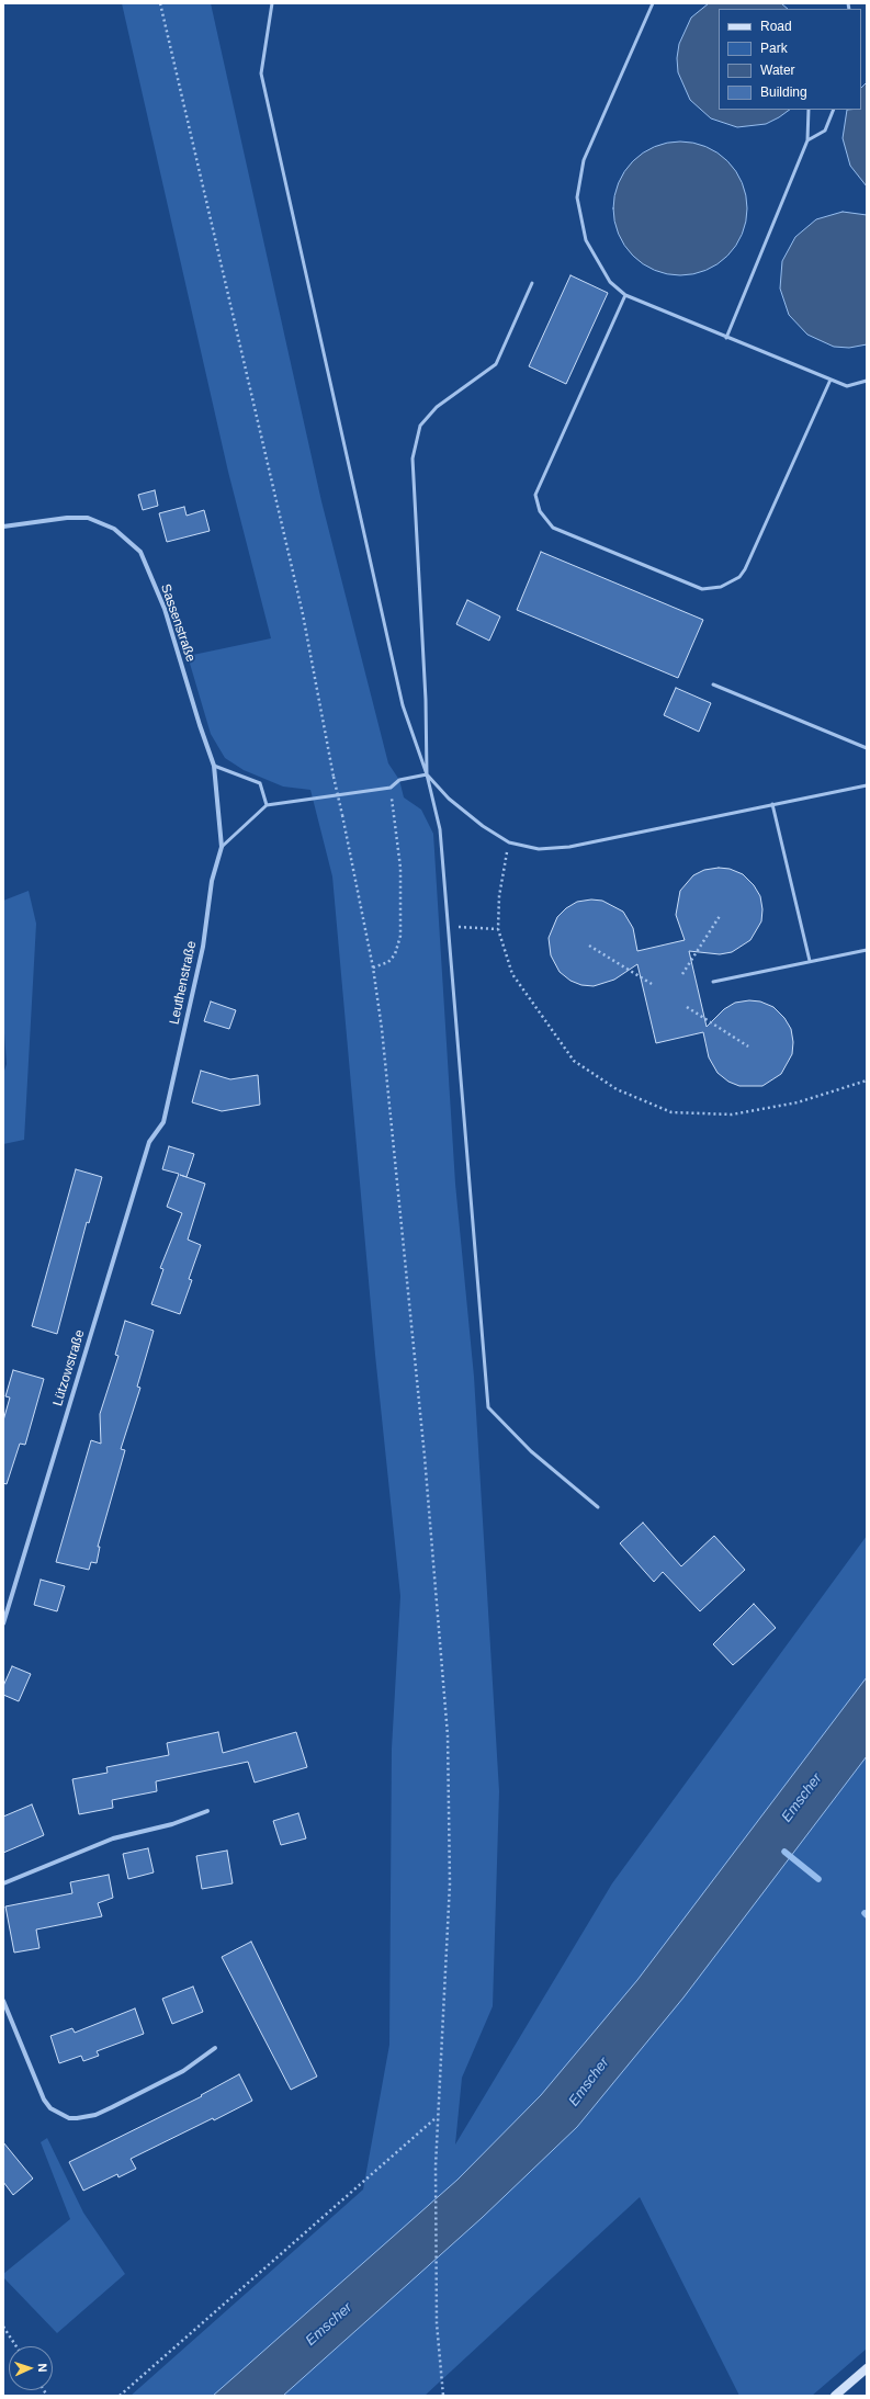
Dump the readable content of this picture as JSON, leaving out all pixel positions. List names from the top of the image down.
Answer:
{
  "streets": {
    "street": ["Sassenstraße", "Leuthenstraße", "Lützowstraße"]
  },
  "crossings": [
    ["Sassenstraße", "Leuthenstraße"],
    ["Leuthenstraße", "Lützowstraße"]
  ],
  "water": ["Emscher"],
  "legend": [
    "Road",
    "Park",
    "Water",
    "Building"
  ],
  "north": "right"
}
